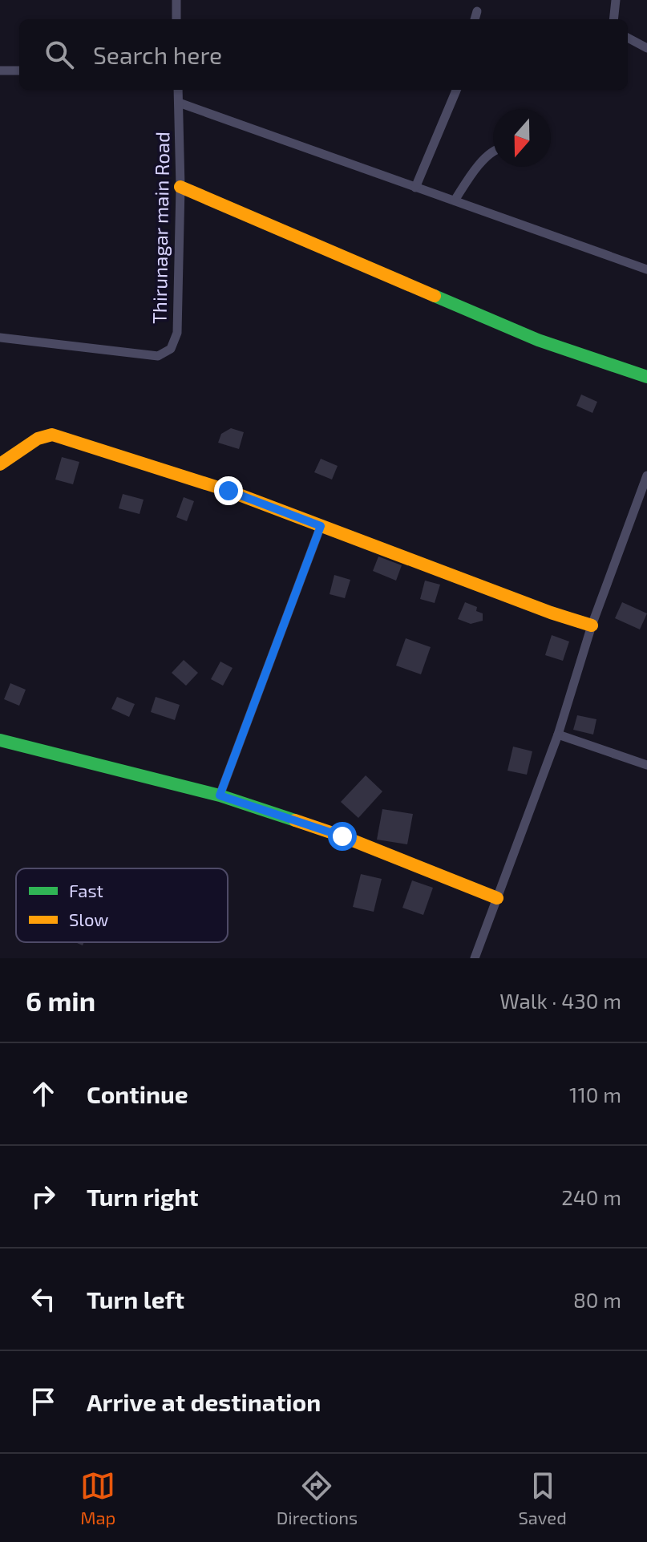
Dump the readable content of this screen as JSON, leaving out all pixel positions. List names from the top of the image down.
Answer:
{
  "streets": {
    "street": ["Thirunagar main Road"]
  },
  "legend": ["Fast", "Slow"],
  "north": "bottom",
  "page": {
    "search": "Search here",
    "heading": ["6 min", "Walk · 430 m"],
    "list": [
      ["Continue", "110 m"],
      ["Turn right", "240 m"],
      ["Turn left", "80 m"],
      "Arrive at destination"
    ],
    "nav": ["Map", "Directions", "Saved"]
  }
}
